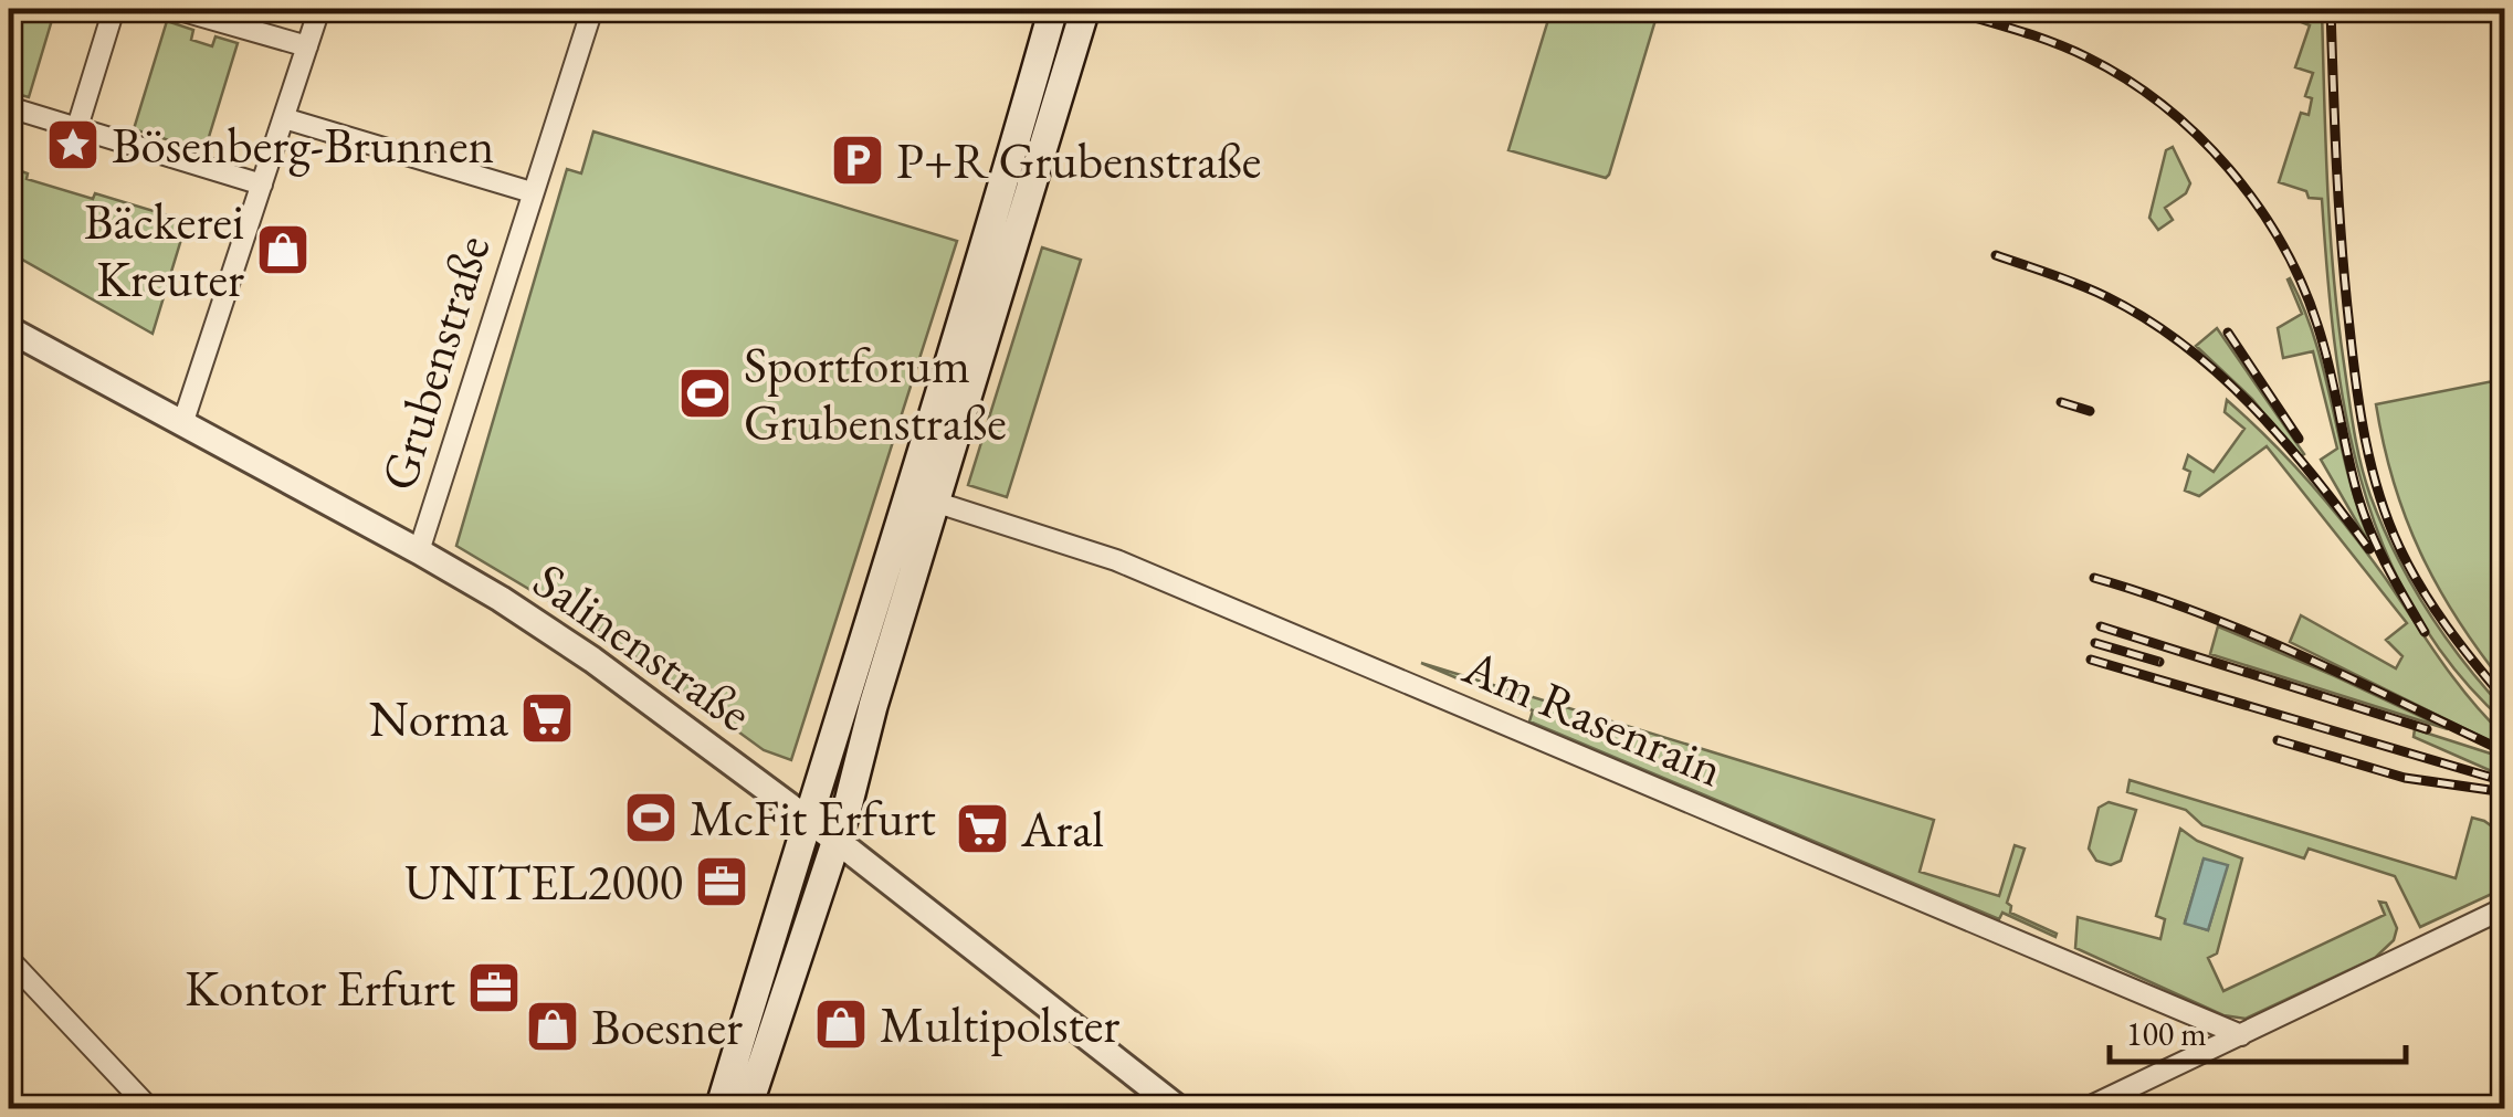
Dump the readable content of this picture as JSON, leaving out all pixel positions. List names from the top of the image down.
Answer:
{
  "streets": {
    "street": ["Grubenstraße", "Salinenstraße", "Am Rasenrain"]
  },
  "crossings": [
    ["Grubenstraße", "Salinenstraße"]
  ],
  "places": {
    "place": ["Bösenberg-Brunnen"],
    "parking": ["P+R Grubenstraße"],
    "shop": ["Bäckerei Kreuter", "Multipolster", "Boesner"],
    "sports": ["Sportforum Grubenstraße", "McFit Erfurt"],
    "supermarket": ["Norma", "Aral"],
    "office": ["UNITEL2000", "Kontor Erfurt"]
  },
  "scale_bar": "100 m"
}
